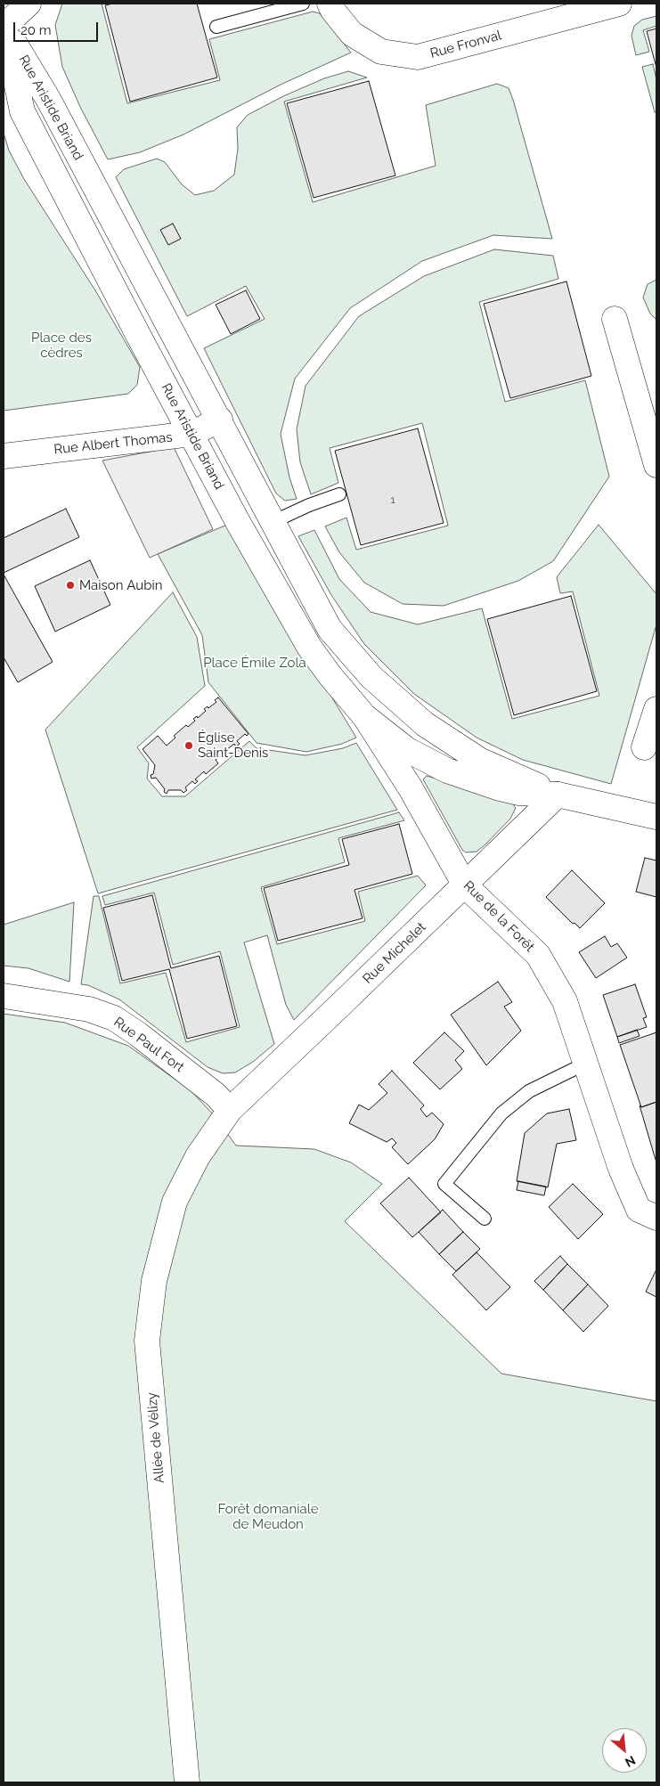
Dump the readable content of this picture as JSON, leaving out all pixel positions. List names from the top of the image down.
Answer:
{
  "streets": {
    "street": [
      "Rue Fronval",
      "Rue Aristide Briand",
      "Rue Albert Thomas",
      "Rue de la Forêt",
      "Rue Michelet",
      "Rue Paul Fort",
      "Allée de Vélizy"
    ]
  },
  "crossings": [
    ["Rue Aristide Briand", "Rue Albert Thomas"],
    ["Rue Aristide Briand", "Rue de la Forêt"],
    ["Rue Aristide Briand", "Rue Michelet"],
    ["Rue de la Forêt", "Rue Michelet"],
    ["Rue Michelet", "Rue Paul Fort"],
    ["Rue Michelet", "Allée de Vélizy"],
    ["Rue Paul Fort", "Allée de Vélizy"]
  ],
  "parks": ["Place des cèdres", "Place Émile Zola", "Forêt domaniale de Meudon"],
  "places": ["Maison Aubin", "Église Saint-Denis"],
  "house_numbers": ["1"],
  "scale_bar": "20 m",
  "north": "bottom right"
}
